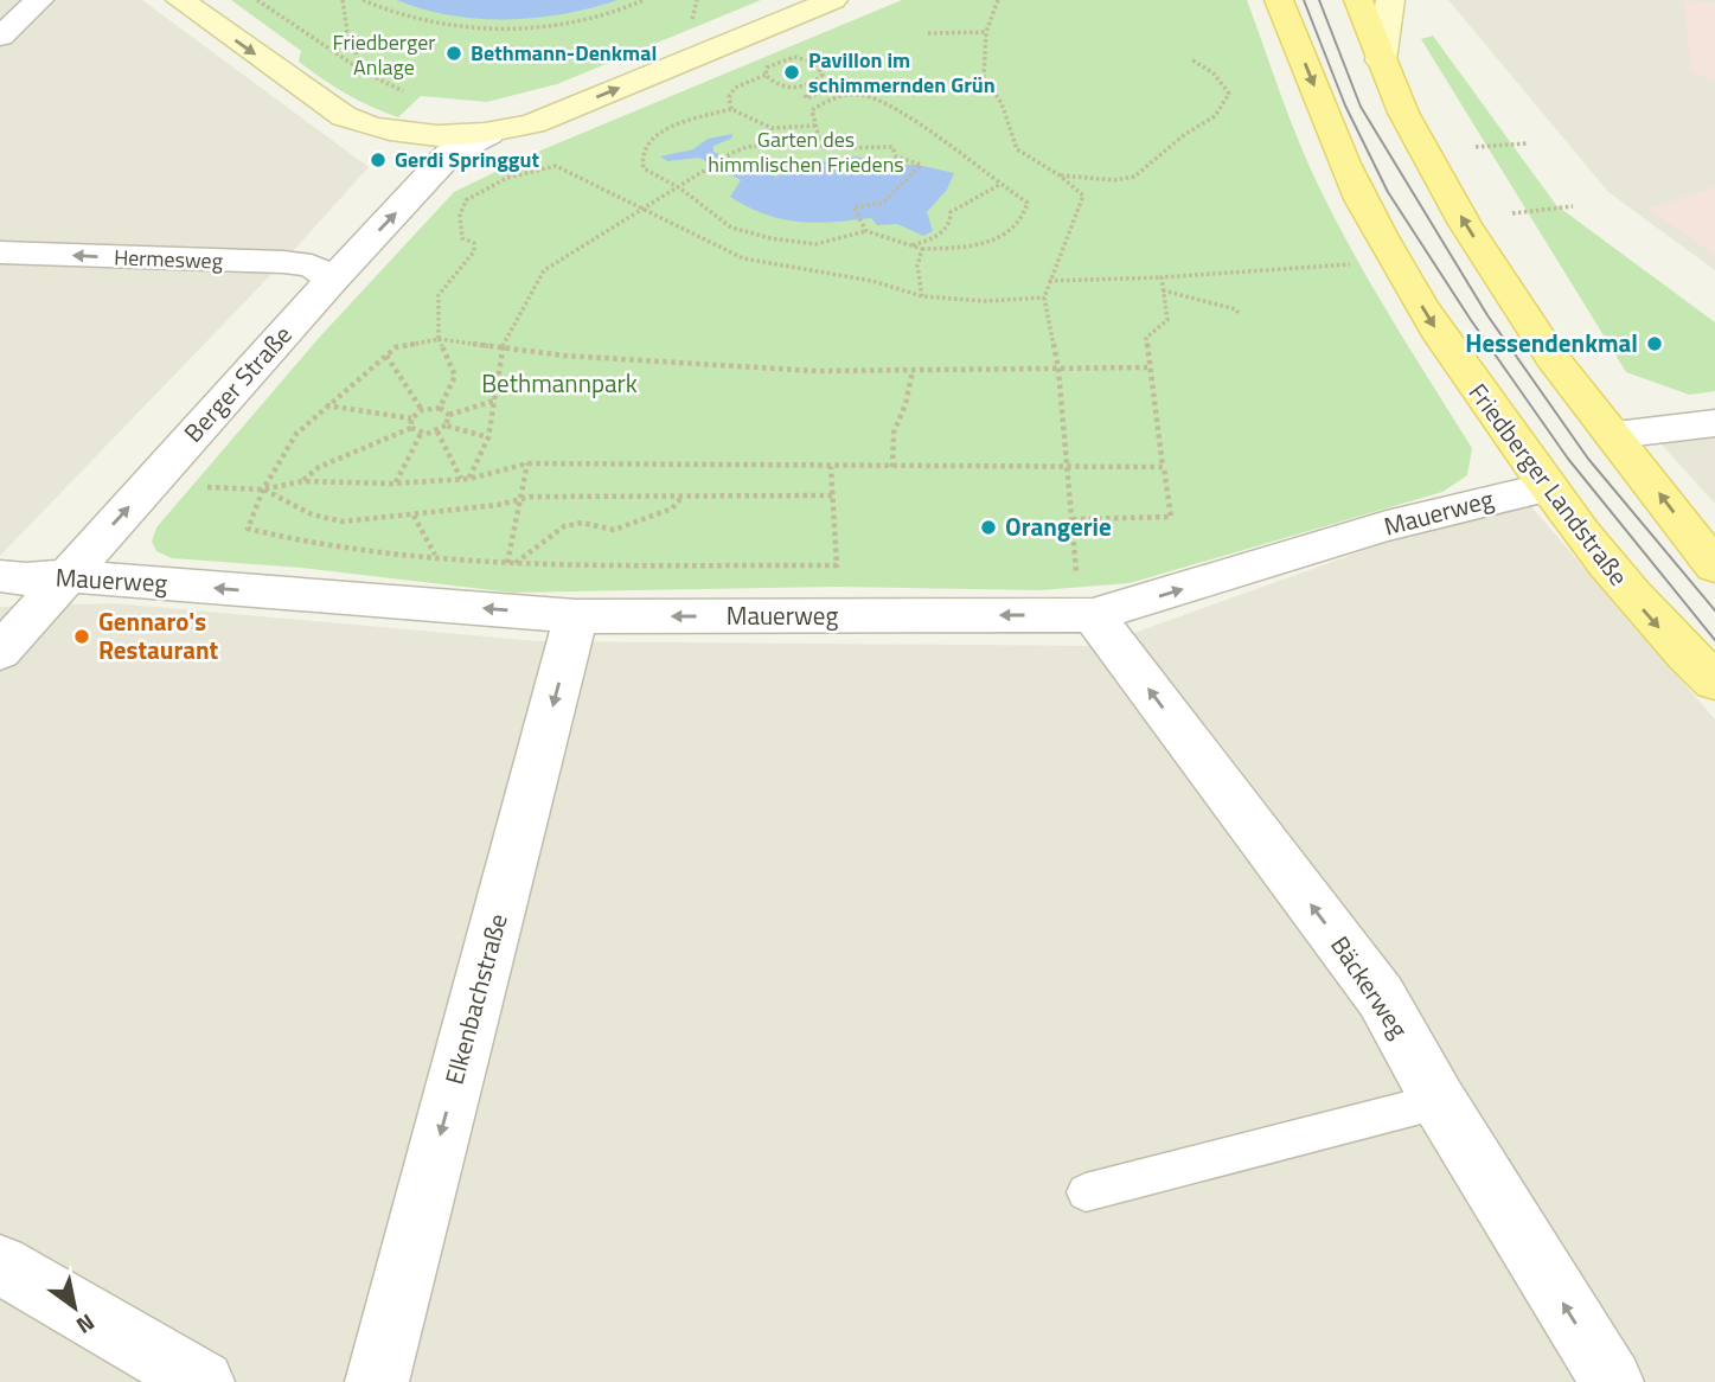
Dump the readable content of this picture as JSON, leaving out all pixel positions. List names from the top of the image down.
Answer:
{
  "streets": {
    "main road": ["Friedberger Landstraße"],
    "street": [
      "Hermesweg",
      "Berger Straße",
      "Mauerweg",
      "Bäckerweg",
      "Elkenbachstraße"
    ]
  },
  "crossings": [
    ["Hermesweg", "Berger Straße"],
    ["Berger Straße", "Mauerweg"],
    ["Friedberger Landstraße", "Mauerweg"],
    ["Mauerweg", "Bäckerweg"],
    ["Mauerweg", "Elkenbachstraße"]
  ],
  "one_way": [
    "Hermesweg",
    "Berger Straße",
    "Bäckerweg",
    "Elkenbachstraße"
  ],
  "parks": ["Friedberger Anlage", "Garten des himmlischen Friedens", "Bethmannpark"],
  "places": [
    "Bethmann-Denkmal",
    "Pavillon im schimmernden Grün",
    "Gerdi Springgut",
    "Hessendenkmal",
    "Orangerie",
    "Gennaro's Restaurant"
  ],
  "north": "bottom right"
}
